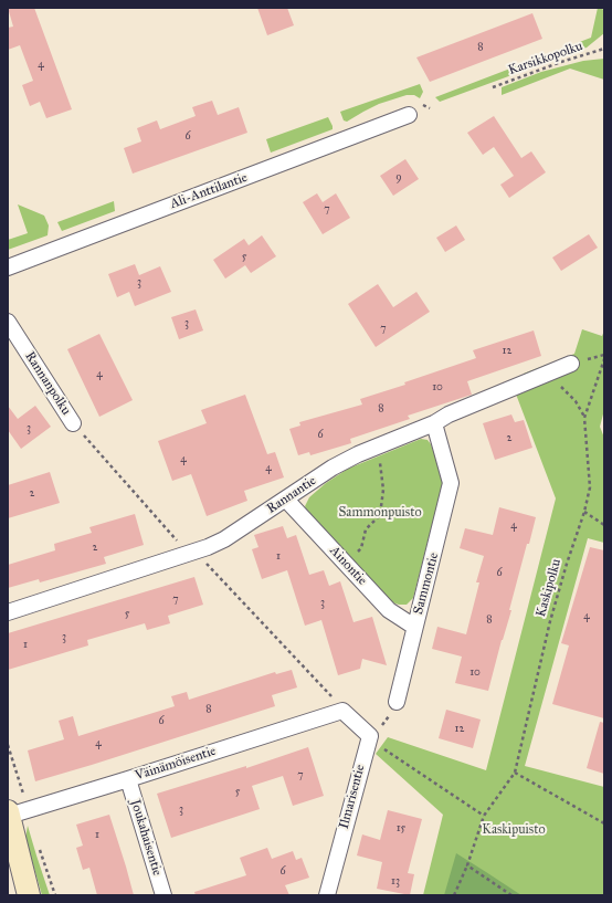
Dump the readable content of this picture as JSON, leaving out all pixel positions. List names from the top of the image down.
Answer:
{
  "streets": {
    "street": [
      "Ali-Anttilantie",
      "Rannanpolku",
      "Rannantie",
      "Ainontie",
      "Sammontie",
      "Väinämöisentie",
      "Ilmarisentie",
      "Joukahaisentie"
    ],
    "path": ["Karsikkopolku", "Kaskipolku"]
  },
  "crossings": [
    ["Rannantie", "Ainontie"],
    ["Rannantie", "Sammontie"],
    ["Ainontie", "Sammontie"],
    ["Väinämöisentie", "Ilmarisentie"],
    ["Väinämöisentie", "Joukahaisentie"]
  ],
  "parks": ["Sammonpuisto", "Kaskipuisto"],
  "house_numbers": [
    "8",
    "4",
    "6",
    "9",
    "7",
    "5",
    "3",
    "3",
    "7",
    "12",
    "4",
    "10",
    "8",
    "3",
    "6",
    "2",
    "4",
    "4",
    "2",
    "4",
    "2",
    "1",
    "6",
    "7",
    "3",
    "5",
    "4",
    "8",
    "3",
    "1",
    "10",
    "8",
    "6",
    "12",
    "4",
    "7",
    "5",
    "3",
    "15",
    "1",
    "6",
    "13"
  ]
}
